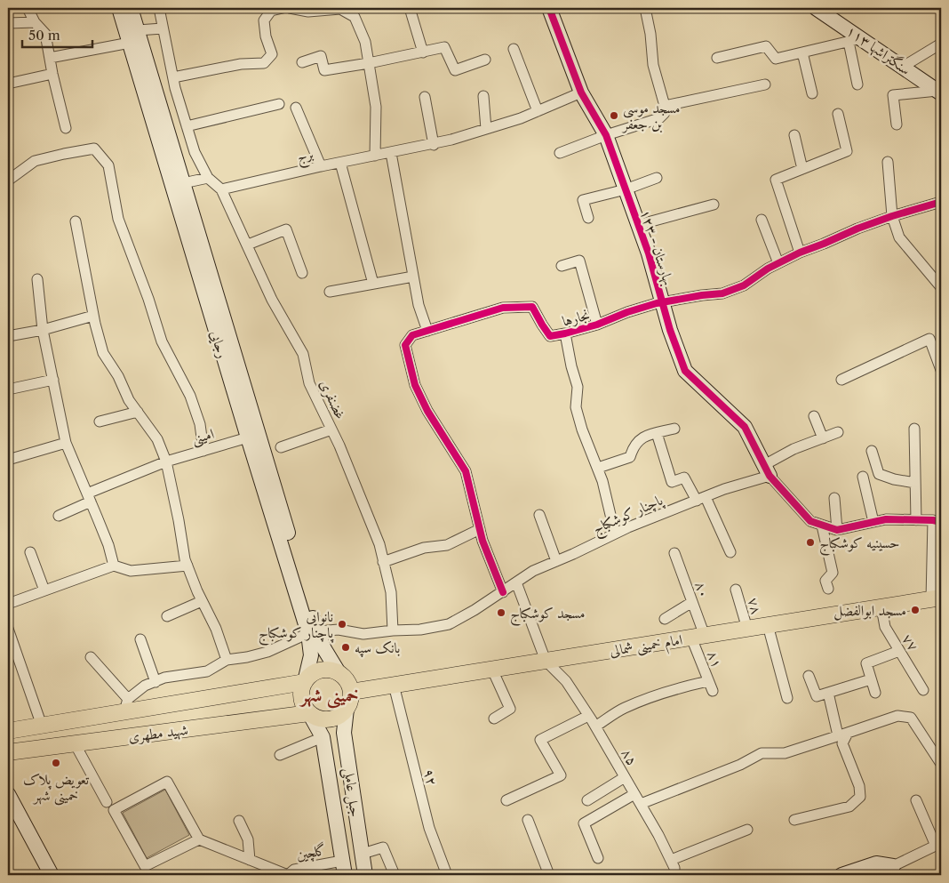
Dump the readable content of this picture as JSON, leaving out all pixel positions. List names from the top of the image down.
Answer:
{
  "streets": {
    "main road": [
      "سنگتراشها ۱۱۳",
      "بهارستان - ۱۲۳",
      "رجایی",
      "امام خمینی شمالی",
      "شهید مطهری",
      "جبل عاملی"
    ],
    "street": [
      "برج",
      "نجارها",
      "غضنفری",
      "امینی",
      "پاچنار کوشکباج",
      "۸۰",
      "۷۸",
      "۷۷",
      "۸۱",
      "۸۵",
      "۹۲",
      "گلچین"
    ]
  },
  "crossings": [
    ["برج", "بهارستان - ۱۲۳"],
    ["برج", "غضنفری"],
    ["بهارستان - ۱۲۳", "نجارها"],
    ["بهارستان - ۱۲۳", "پاچنار کوشکباج"],
    ["نجارها", "پاچنار کوشکباج"],
    ["رجایی", "امینی"],
    ["رجایی", "پاچنار کوشکباج"],
    ["رجایی", "امام خمینی شمالی"],
    ["رجایی", "شهید مطهری"],
    ["رجایی", "جبل عاملی"],
    ["غضنفری", "پاچنار کوشکباج"],
    ["۸۰", "امام خمینی شمالی"],
    ["۸۰", "۸۱"],
    ["۷۸", "امام خمینی شمالی"],
    ["۷۷", "امام خمینی شمالی"],
    ["امام خمینی شمالی", "۸۱"],
    ["امام خمینی شمالی", "شهید مطهری"],
    ["امام خمینی شمالی", "۸۵"],
    ["امام خمینی شمالی", "۹۲"],
    ["امام خمینی شمالی", "جبل عاملی"],
    ["۸۱", "۸۵"],
    ["شهید مطهری", "جبل عاملی"],
    ["جبل عاملی", "گلچین"]
  ],
  "districts": ["خمینی شهر"],
  "places": [
    "مسجد موسی بن جعفر",
    "حسینیه کوشکباج",
    "مسجد ابوالفضل",
    "مسجد کوشکباج",
    "نانوایی پاچنار کوشکباج",
    "بانک سپه",
    "تعویض پلاک خمینی شهر"
  ],
  "scale_bar": "50 m"
}
